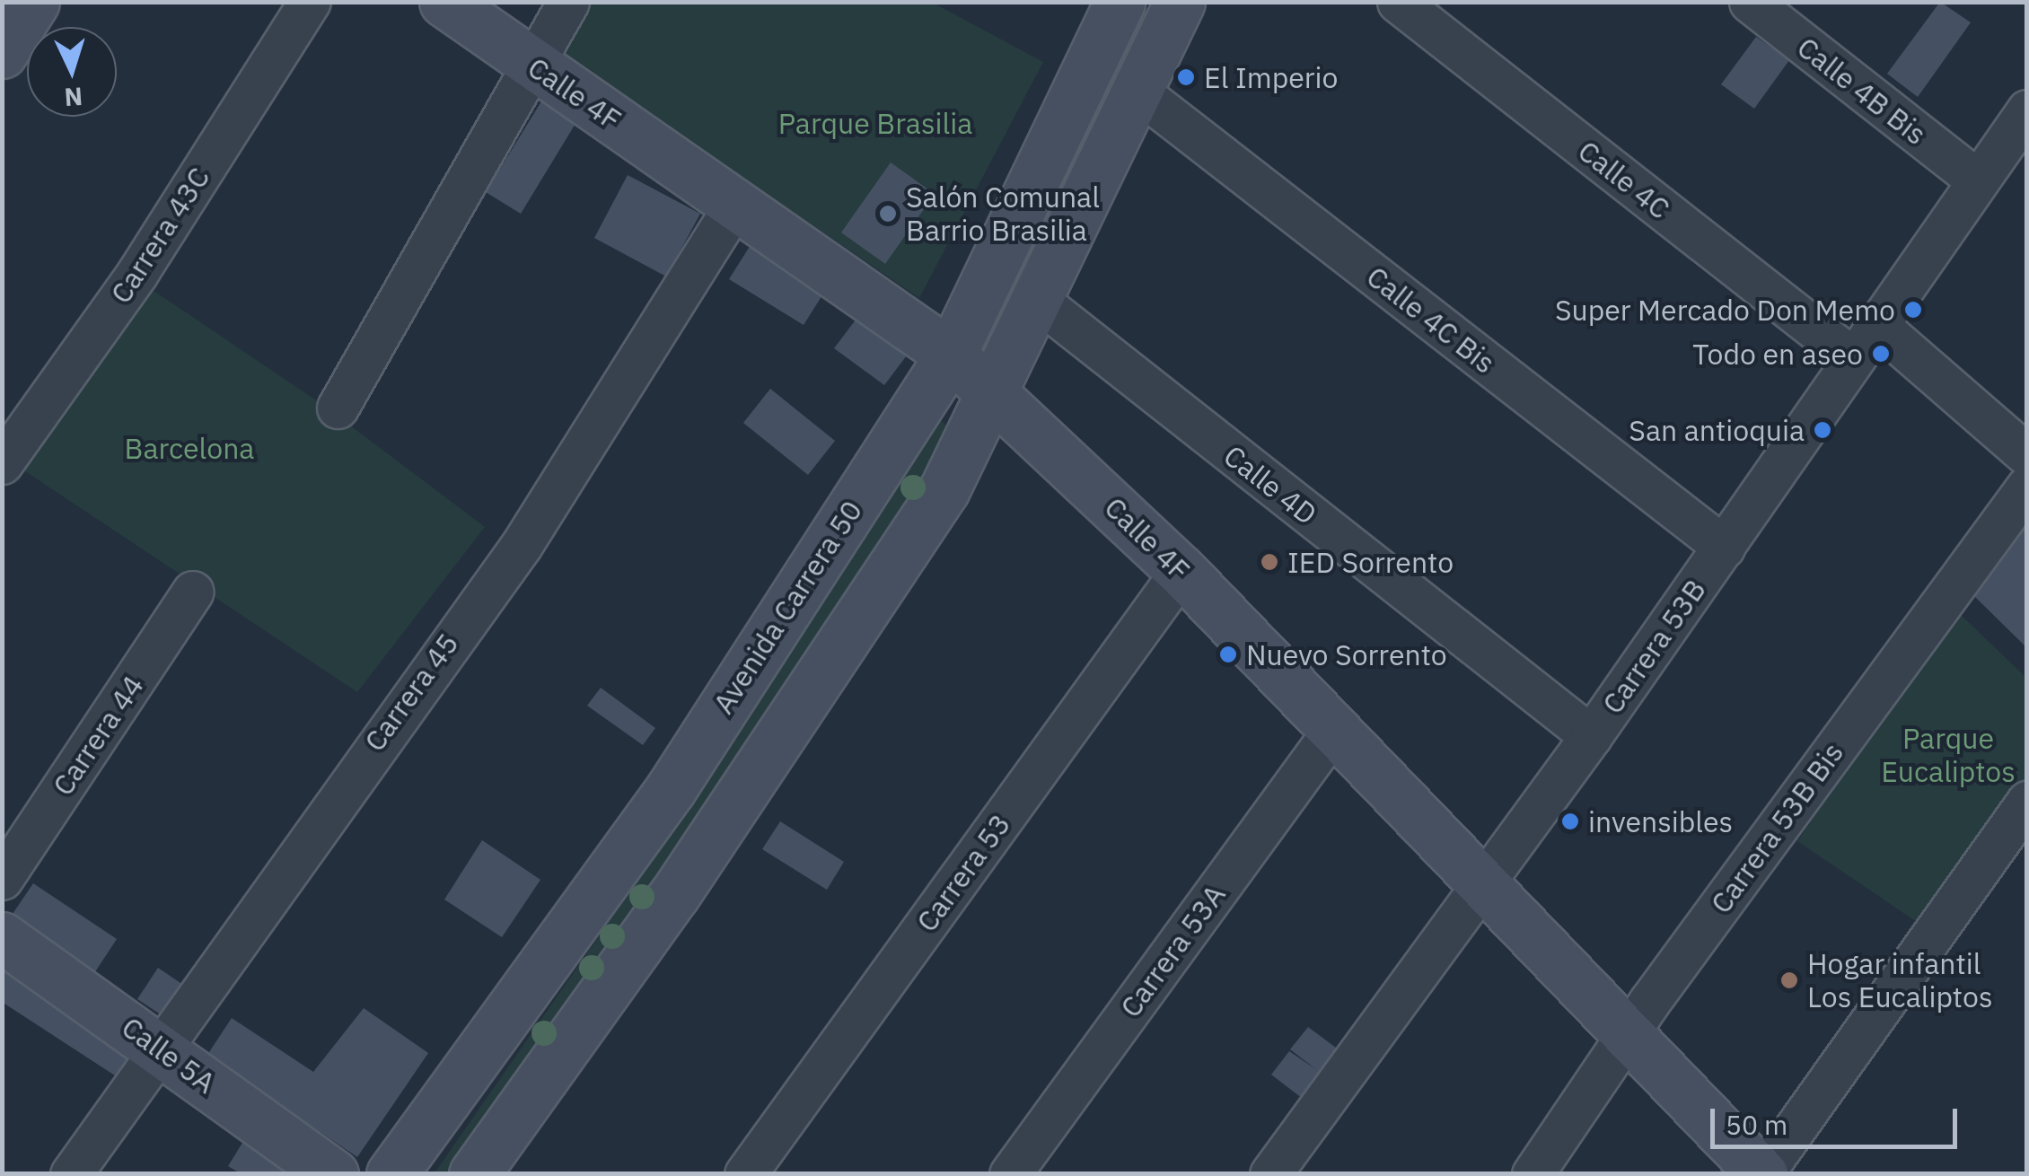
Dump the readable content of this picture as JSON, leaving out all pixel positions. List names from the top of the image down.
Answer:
{
  "streets": {
    "main road": ["Calle 4F", "Avenida Carrera 50", "Calle 5A"],
    "street": [
      "Calle 4B Bis",
      "Calle 4C",
      "Carrera 43C",
      "Calle 4C Bis",
      "Calle 4D",
      "Carrera 53B",
      "Carrera 45",
      "Carrera 44",
      "Carrera 53B Bis",
      "Carrera 53",
      "Carrera 53A"
    ]
  },
  "crossings": [
    ["Calle 4B Bis", "Carrera 53B"],
    ["Calle 4F", "Avenida Carrera 50"],
    ["Calle 4F", "Carrera 53B"],
    ["Calle 4F", "Carrera 45"],
    ["Calle 4F", "Carrera 53B Bis"],
    ["Calle 4F", "Carrera 53"],
    ["Calle 4F", "Carrera 53A"],
    ["Calle 4C", "Carrera 53B"],
    ["Calle 4C Bis", "Carrera 53B"],
    ["Calle 4D", "Carrera 53B"],
    ["Carrera 45", "Calle 5A"]
  ],
  "parks": ["Parque Brasilia", "Barcelona", "Parque Eucaliptos"],
  "places": [
    "El Imperio",
    "Salón Comunal Barrio Brasilia",
    "Super Mercado Don Memo",
    "Todo en aseo",
    "San antioquia",
    "IED Sorrento",
    "Nuevo Sorrento",
    "invensibles",
    "Hogar infantil Los Eucaliptos"
  ],
  "scale_bar": "50 m",
  "north": "bottom"
}
